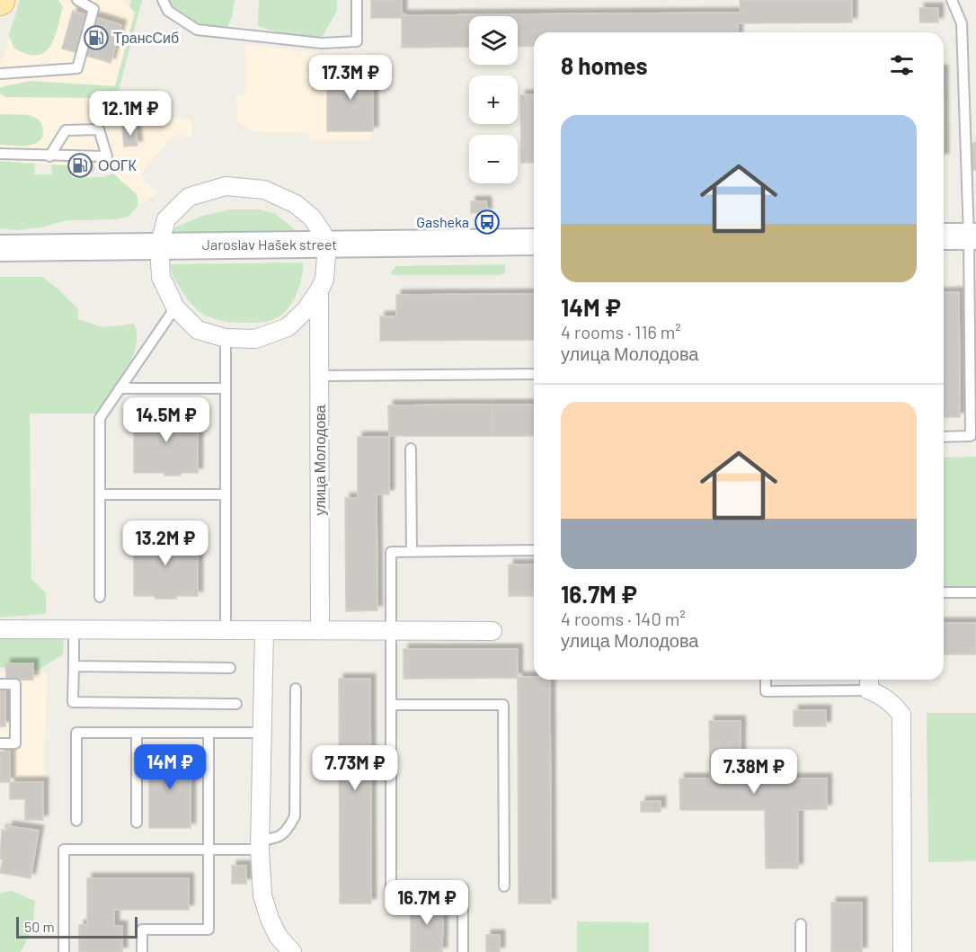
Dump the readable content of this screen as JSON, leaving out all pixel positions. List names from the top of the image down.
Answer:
{
  "streets": {
    "main road": ["Jaroslav Hašek street"],
    "street": ["улица Молодова"]
  },
  "places": {
    "fuel station": ["ТрансСиб", "ООГК"],
    "bus stop": ["Gasheka"]
  },
  "scale_bar": "50 m",
  "page": {
    "map_buttons": ["+", "−"],
    "heading": "8 homes",
    "price": [
      "17.3M ₽",
      "12.1M ₽",
      "14.5M ₽",
      "13.2M ₽",
      "14M ₽",
      "7.73M ₽",
      "7.38M ₽",
      "16.7M ₽"
    ],
    "list": [
      {
        "name": "14M ₽",
        "note": "4 rooms · 116 m² · улица Молодова"
      },
      {
        "name": "16.7M ₽",
        "note": "4 rooms · 140 m² · улица Молодова"
      }
    ],
    "scale": "50 m"
  }
}
